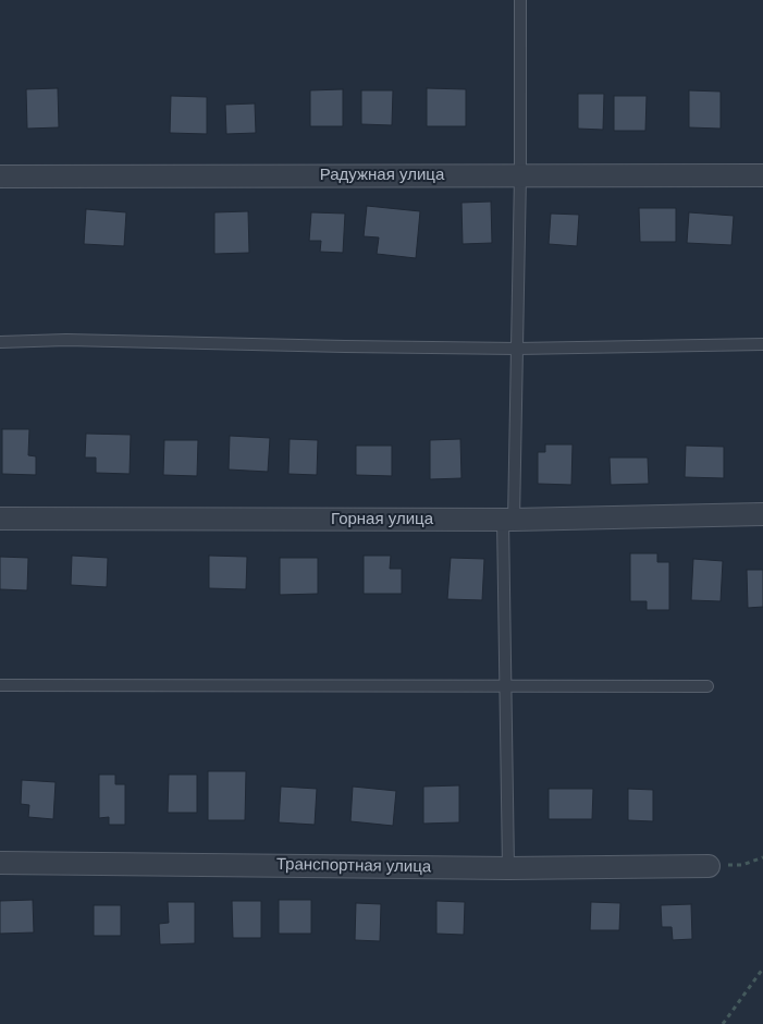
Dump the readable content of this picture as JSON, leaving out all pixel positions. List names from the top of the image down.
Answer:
{
  "streets": {
    "street": ["Радужная улица", "Горная улица", "Транспортная улица"]
  }
}
